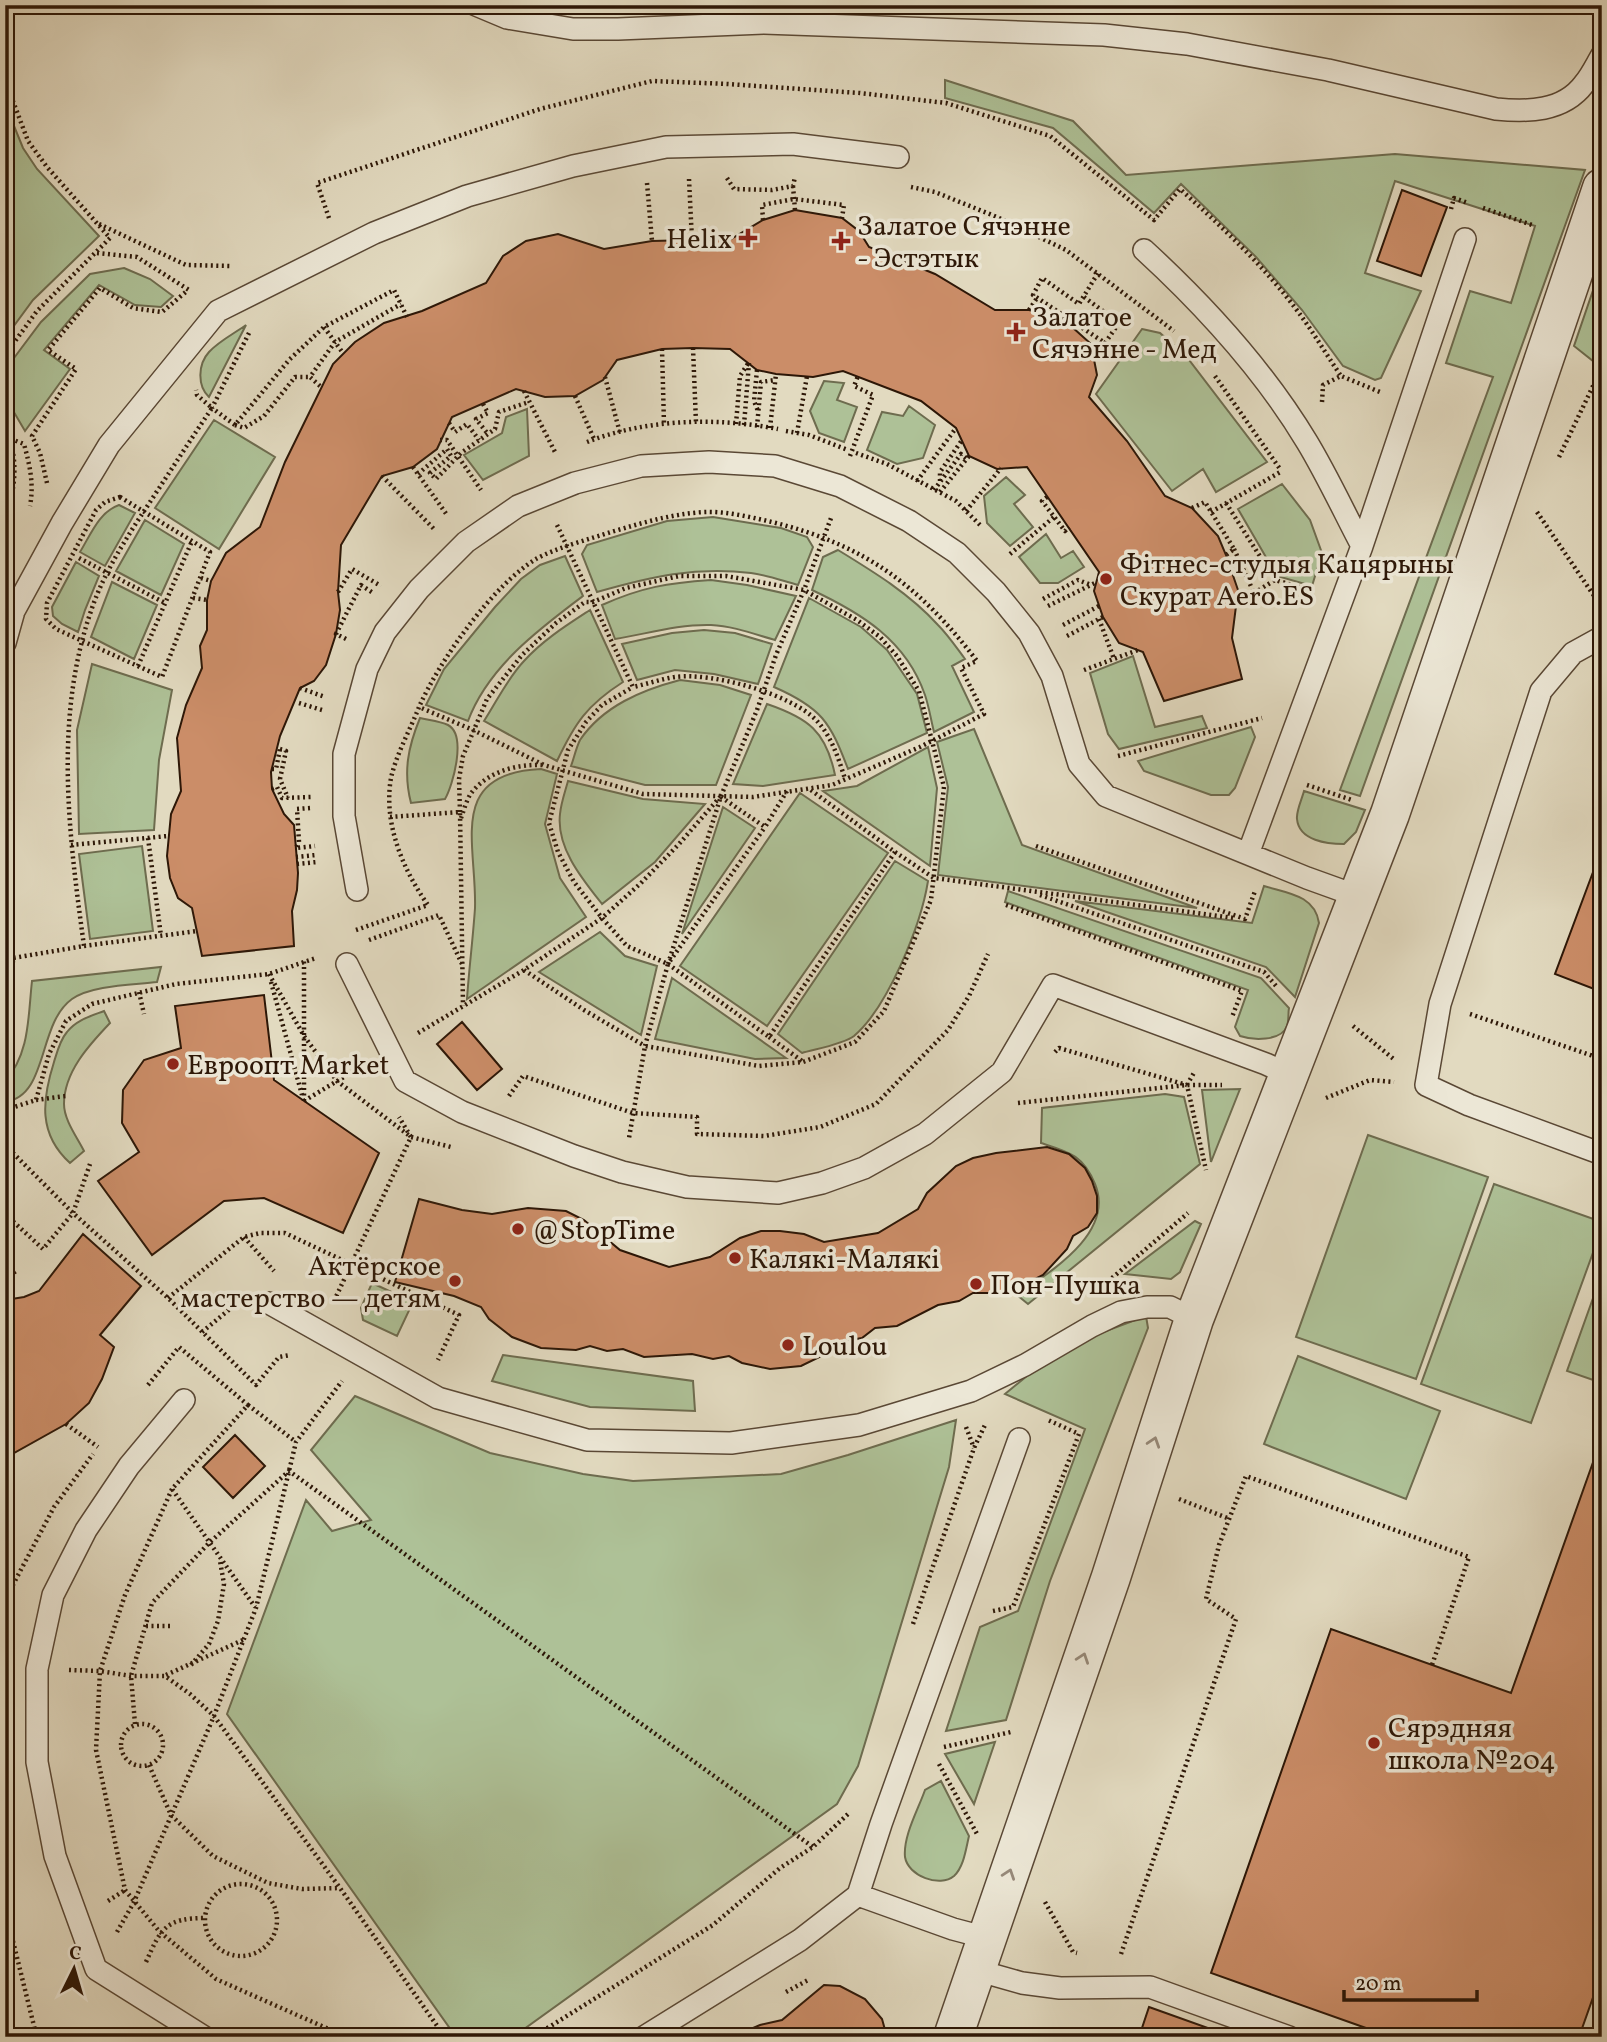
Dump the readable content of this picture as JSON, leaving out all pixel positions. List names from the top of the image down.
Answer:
{
  "places": {
    "health": ["Helix", "Залатое Сячэнне - Эстэтык", "Залатое Сячэнне - Мед"],
    "other": [
      "Фітнес-студыя Кацярыны Скурат Aero.ES",
      "Евроопт Market",
      "@StopTime",
      "Калякі-Малякі",
      "Актёрское мастерство — детям",
      "Пон-Пушка",
      "Loulou",
      "Сярэдняя школа №204"
    ]
  },
  "scale_bar": "20 m",
  "north": "top"
}
